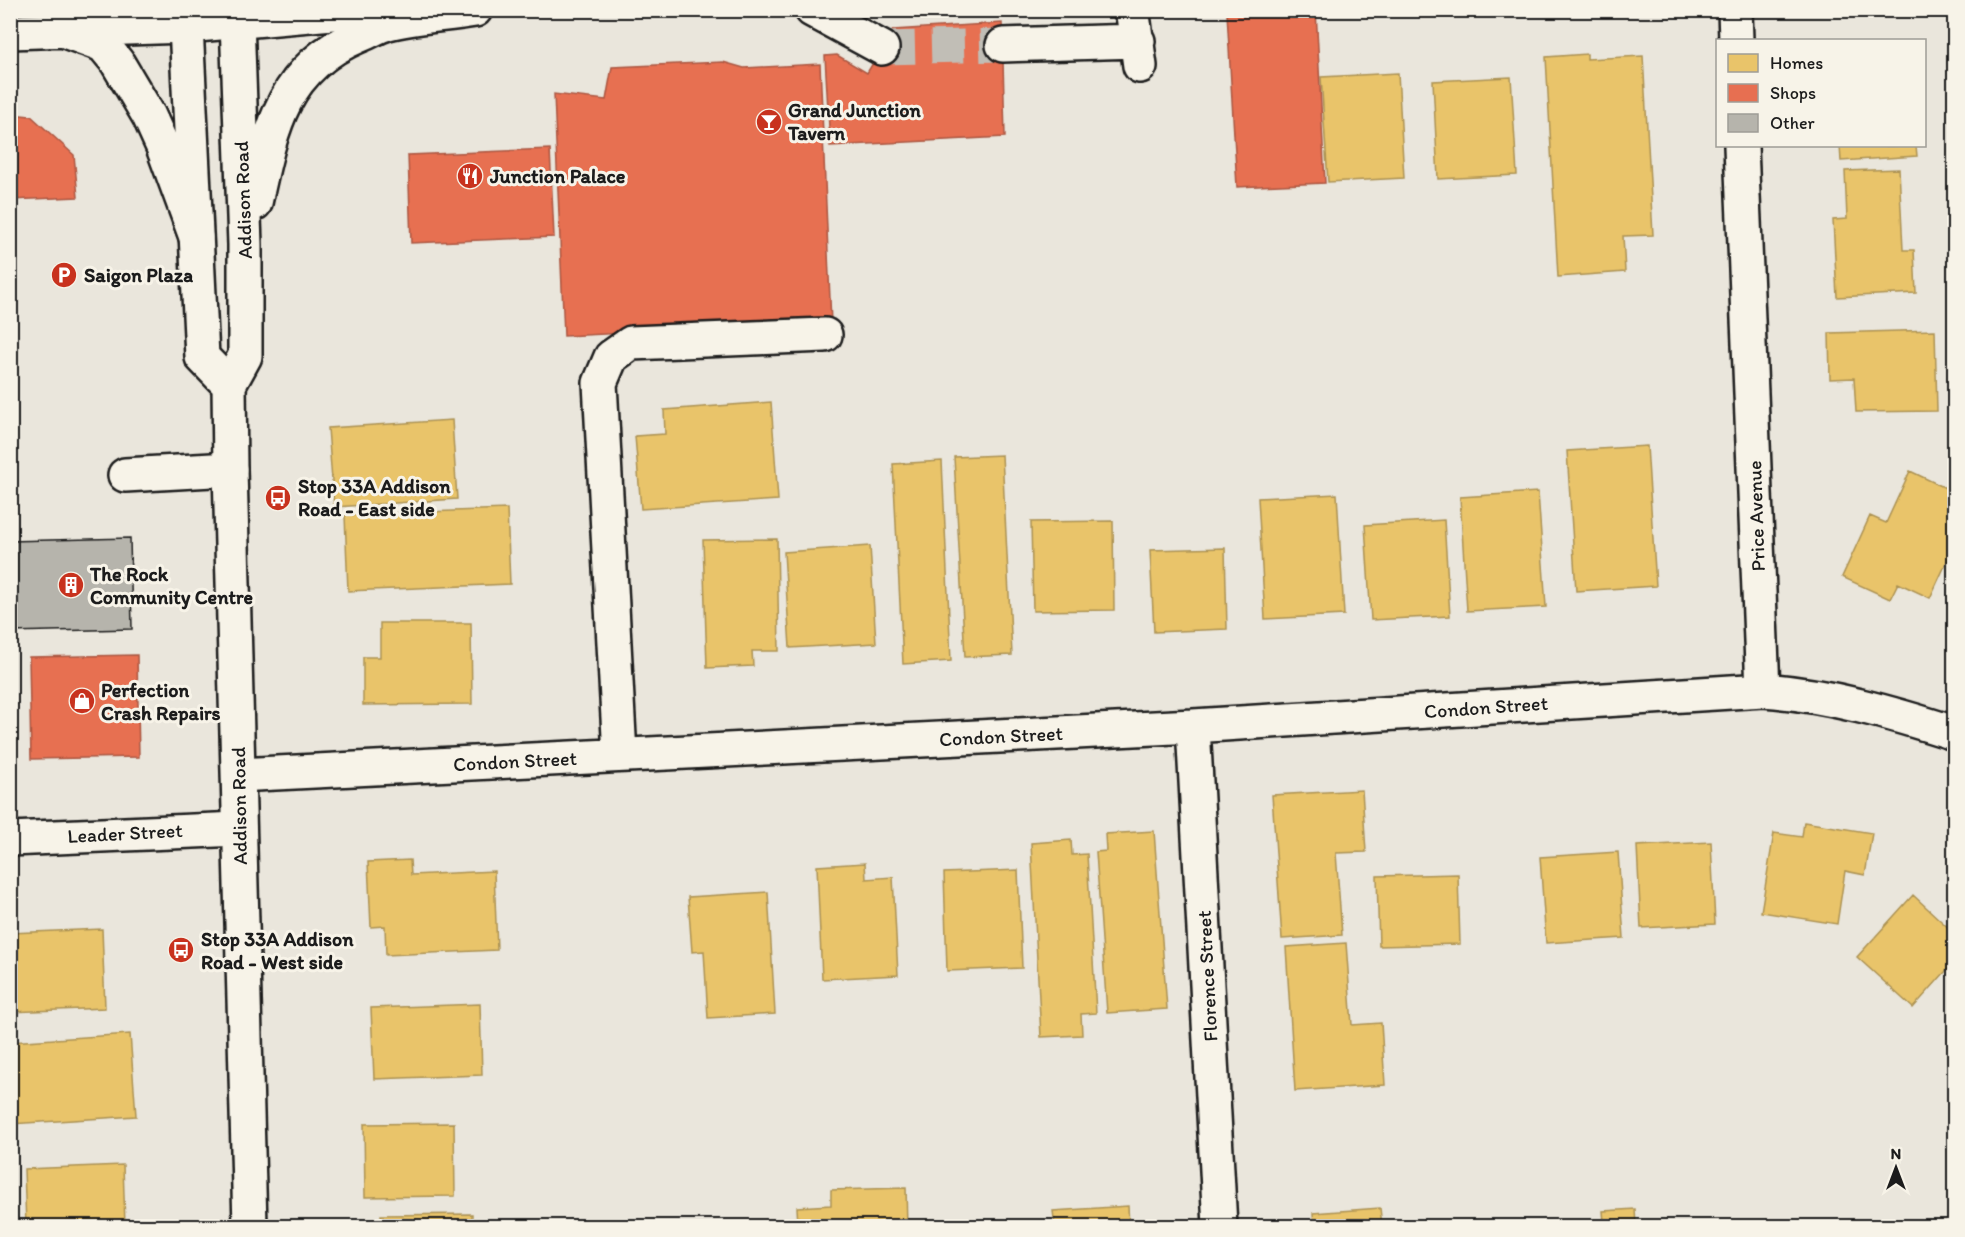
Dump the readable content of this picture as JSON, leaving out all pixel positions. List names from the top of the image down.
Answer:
{
  "streets": {
    "main road": [
      "Addison Road",
      "Price Avenue",
      "Condon Street",
      "Leader Street",
      "Florence Street"
    ]
  },
  "crossings": [
    ["Addison Road", "Condon Street"],
    ["Addison Road", "Leader Street"],
    ["Price Avenue", "Condon Street"],
    ["Condon Street", "Florence Street"]
  ],
  "places": {
    "bar": ["Grand Junction Tavern"],
    "restaurant": ["Junction Palace"],
    "parking": ["Saigon Plaza"],
    "bus stop": ["Stop 33A Addison Road - East side", "Stop 33A Addison Road - West side"],
    "building": ["The Rock Community Centre"],
    "shop": ["Perfection Crash Repairs"]
  },
  "legend": ["Homes", "Shops", "Other"],
  "north": "top"
}
